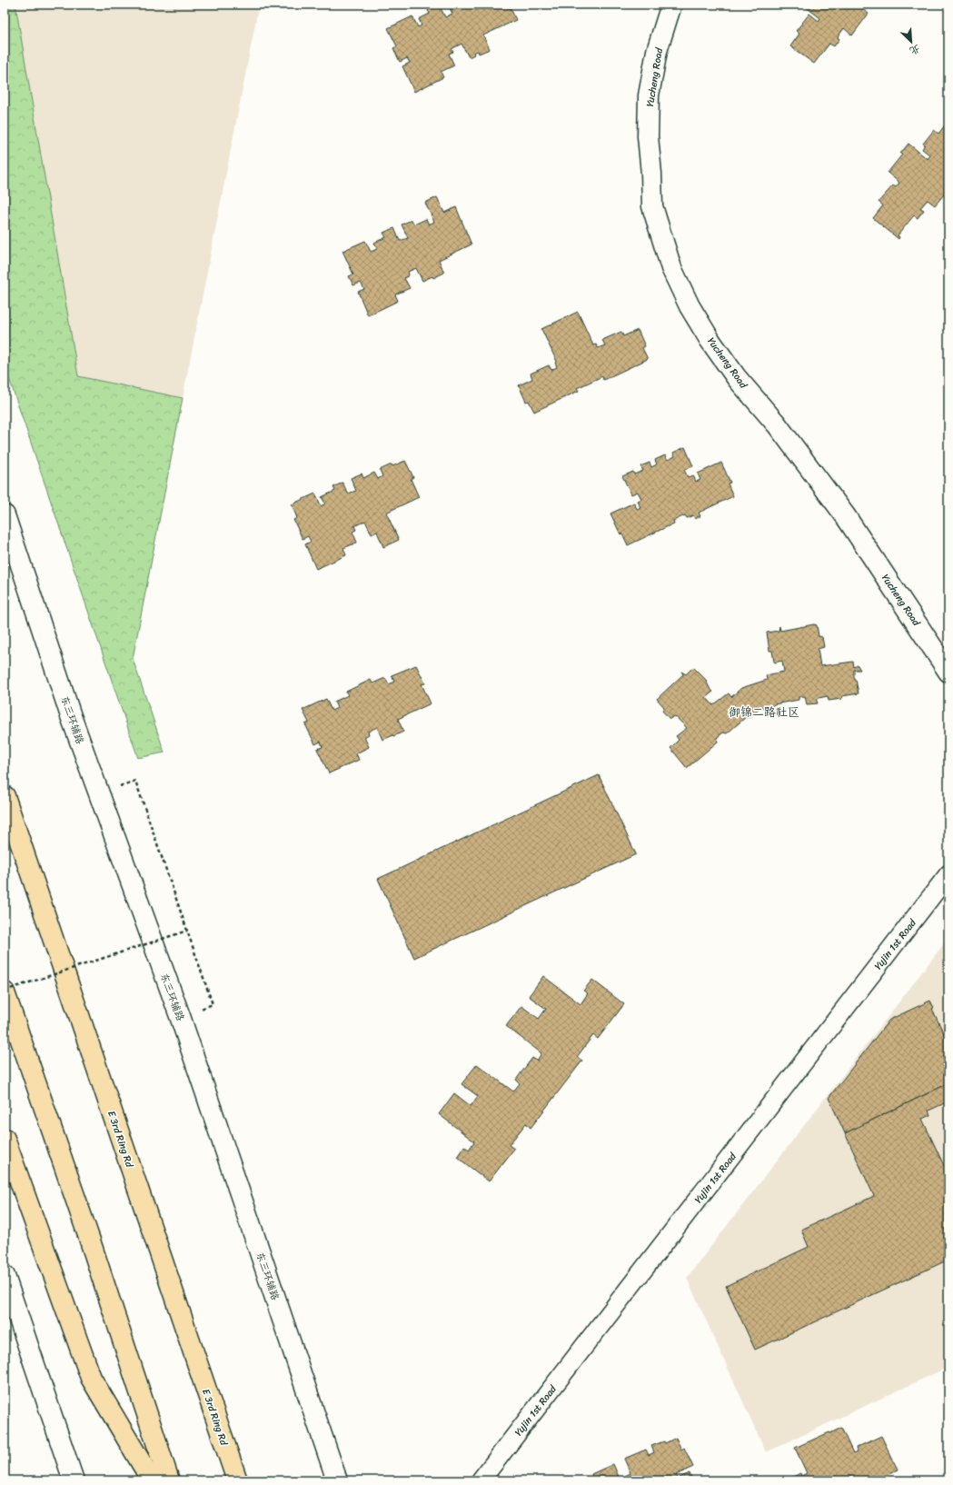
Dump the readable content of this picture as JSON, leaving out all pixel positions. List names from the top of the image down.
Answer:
{
  "streets": {
    "highway": ["E 3rd Ring Rd"],
    "main road": ["Yucheng Road", "东三环辅路"],
    "street": ["Yujin 1st Road"]
  },
  "districts": ["御锦二路社区"],
  "north": "bottom right"
}
